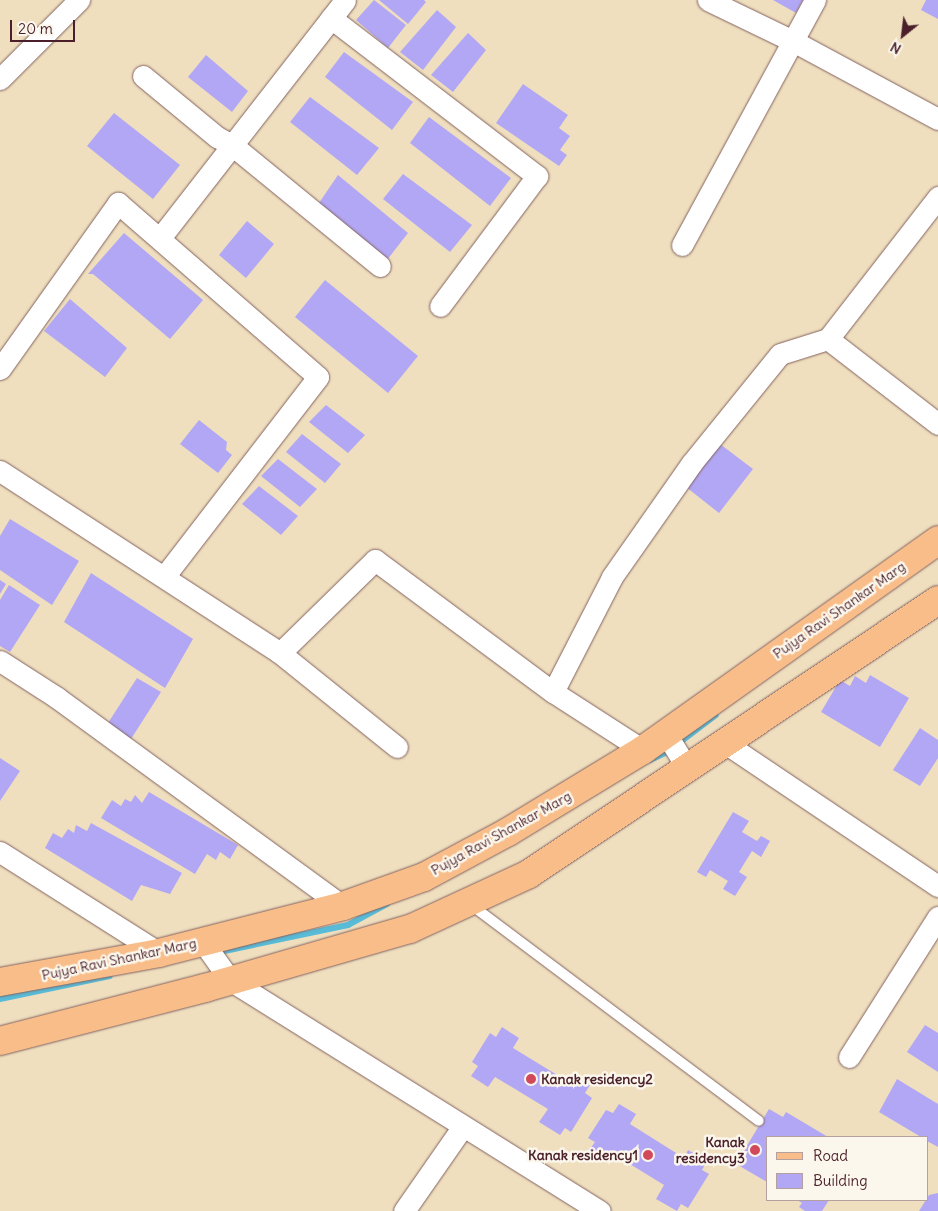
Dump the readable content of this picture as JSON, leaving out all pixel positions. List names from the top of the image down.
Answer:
{
  "streets": {
    "main road": ["Pujya Ravi Shankar Marg"]
  },
  "places": ["Kanak residency2", "Kanak residency3", "Kanak residency1"],
  "legend": ["Road", "Building"],
  "scale_bar": "20 m",
  "north": "bottom left"
}
